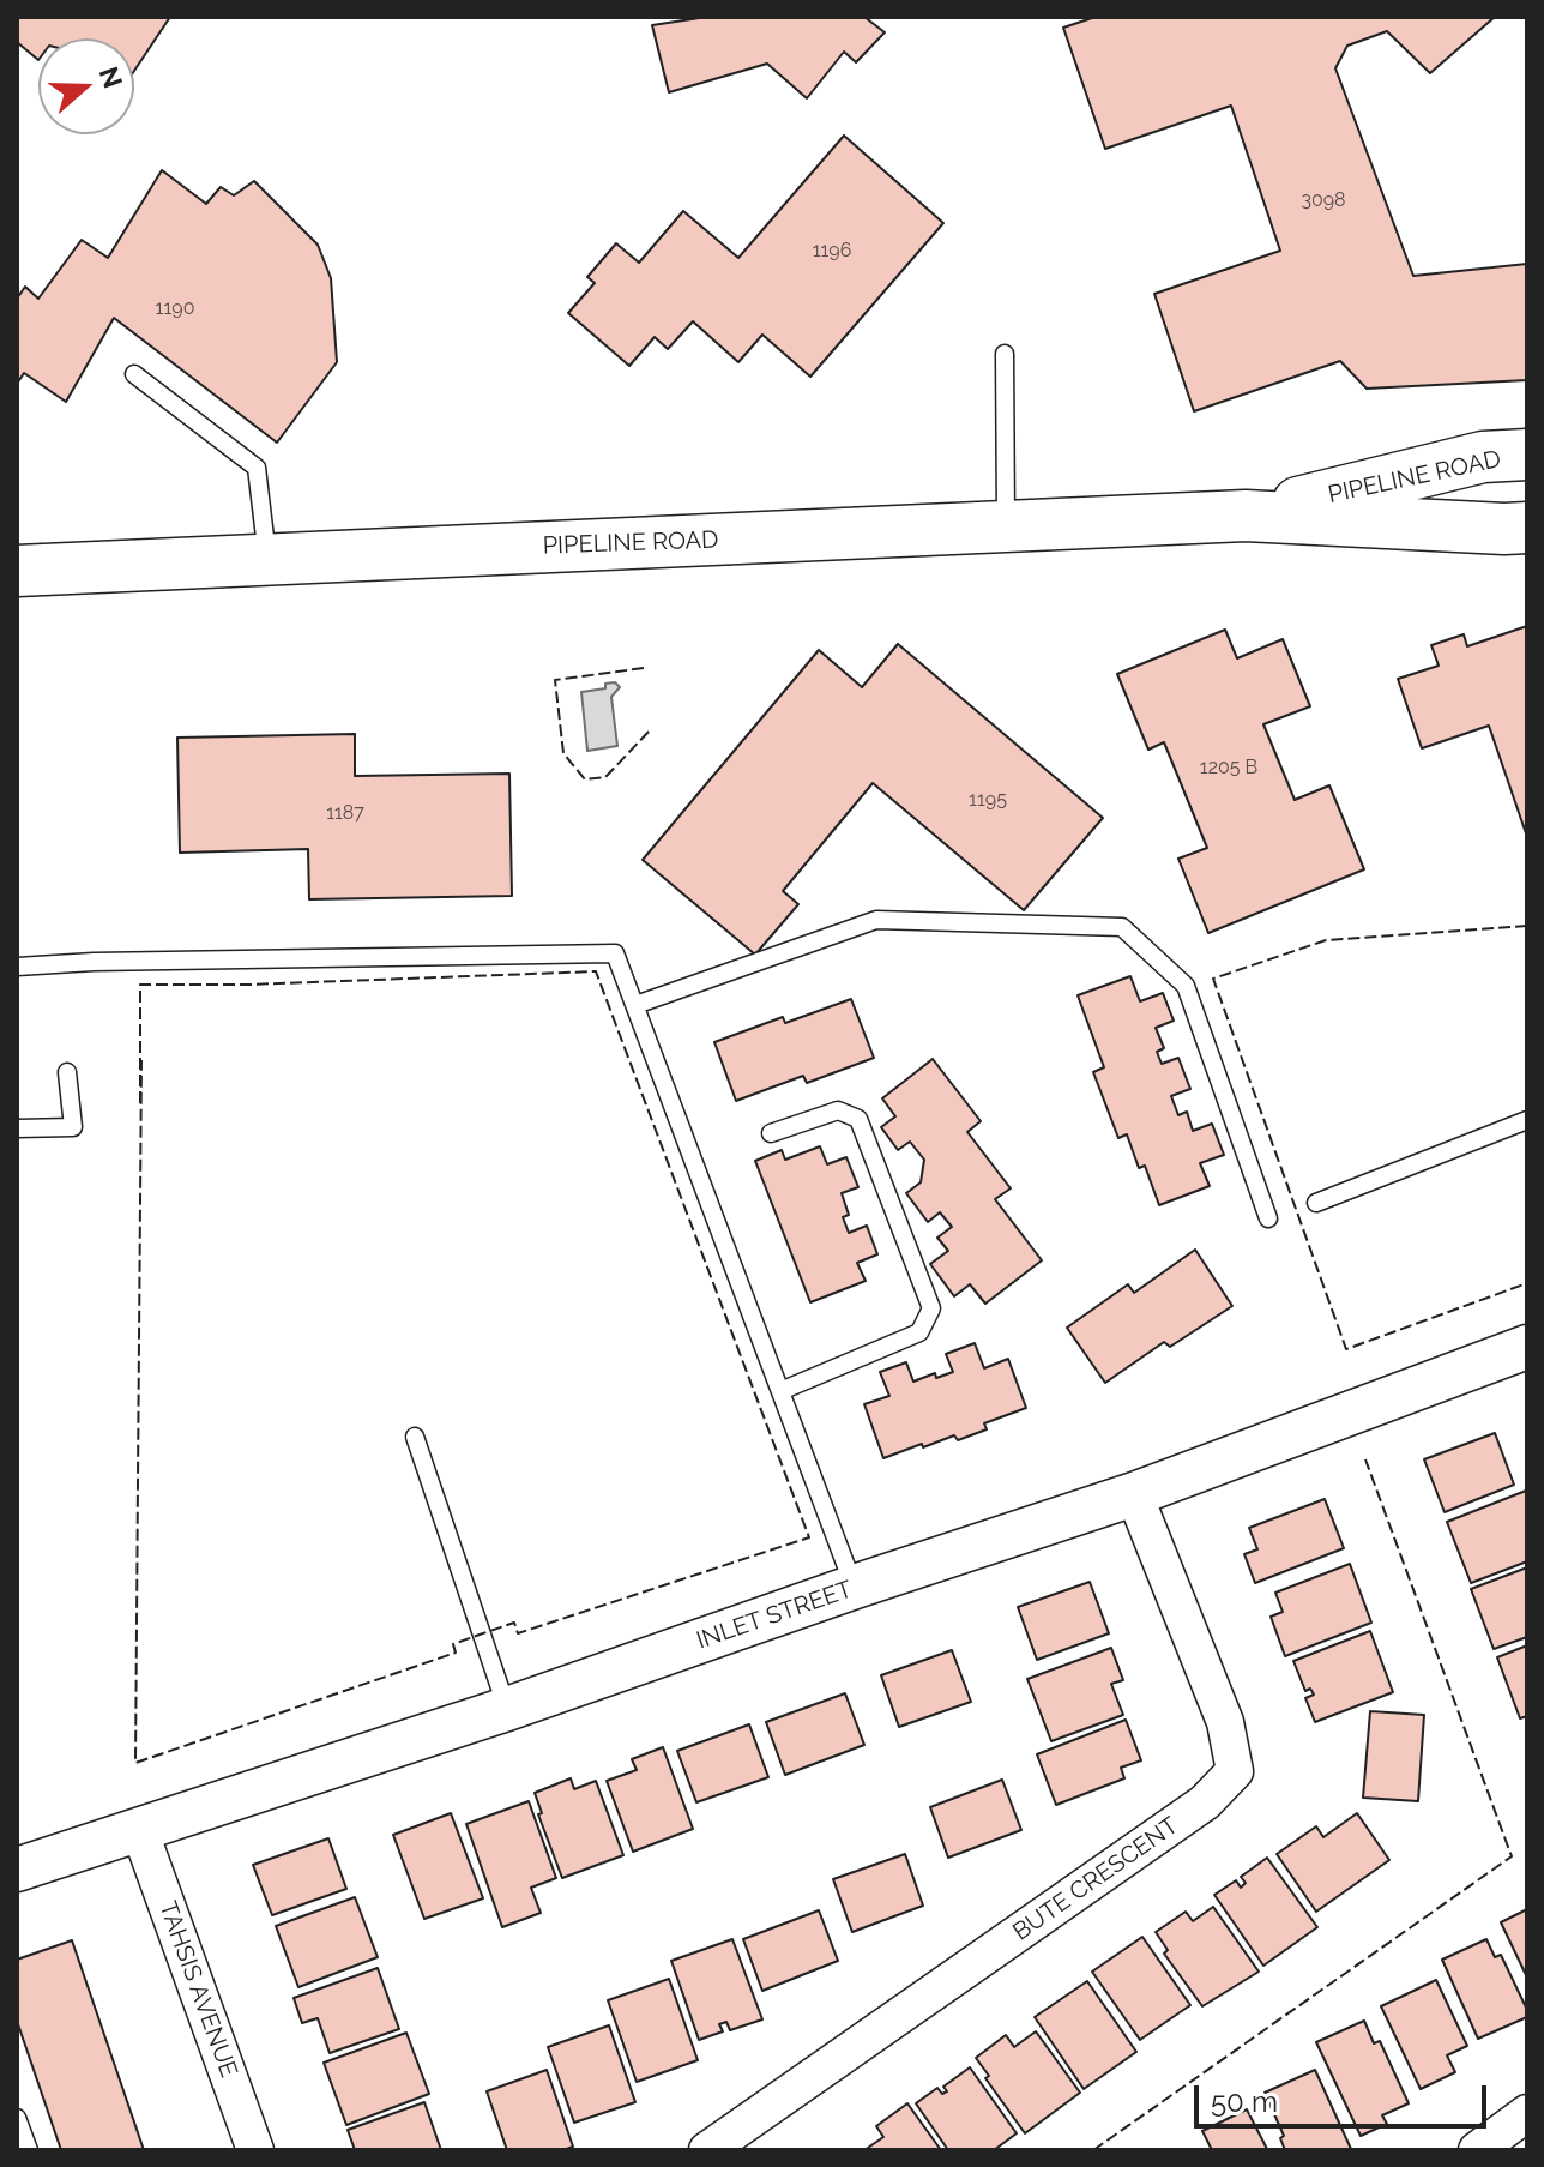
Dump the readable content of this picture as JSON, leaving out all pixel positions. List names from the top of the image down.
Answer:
{
  "streets": {
    "main road": ["PIPELINE ROAD"],
    "street": ["INLET STREET", "BUTE CRESCENT", "TAHSIS AVENUE"]
  },
  "crossings": [
    ["INLET STREET", "BUTE CRESCENT"],
    ["INLET STREET", "TAHSIS AVENUE"]
  ],
  "house_numbers": [
    "3098",
    "1196",
    "1190",
    "1205 B",
    "1195",
    "1187"
  ],
  "scale_bar": "50 m",
  "north": "right"
}
